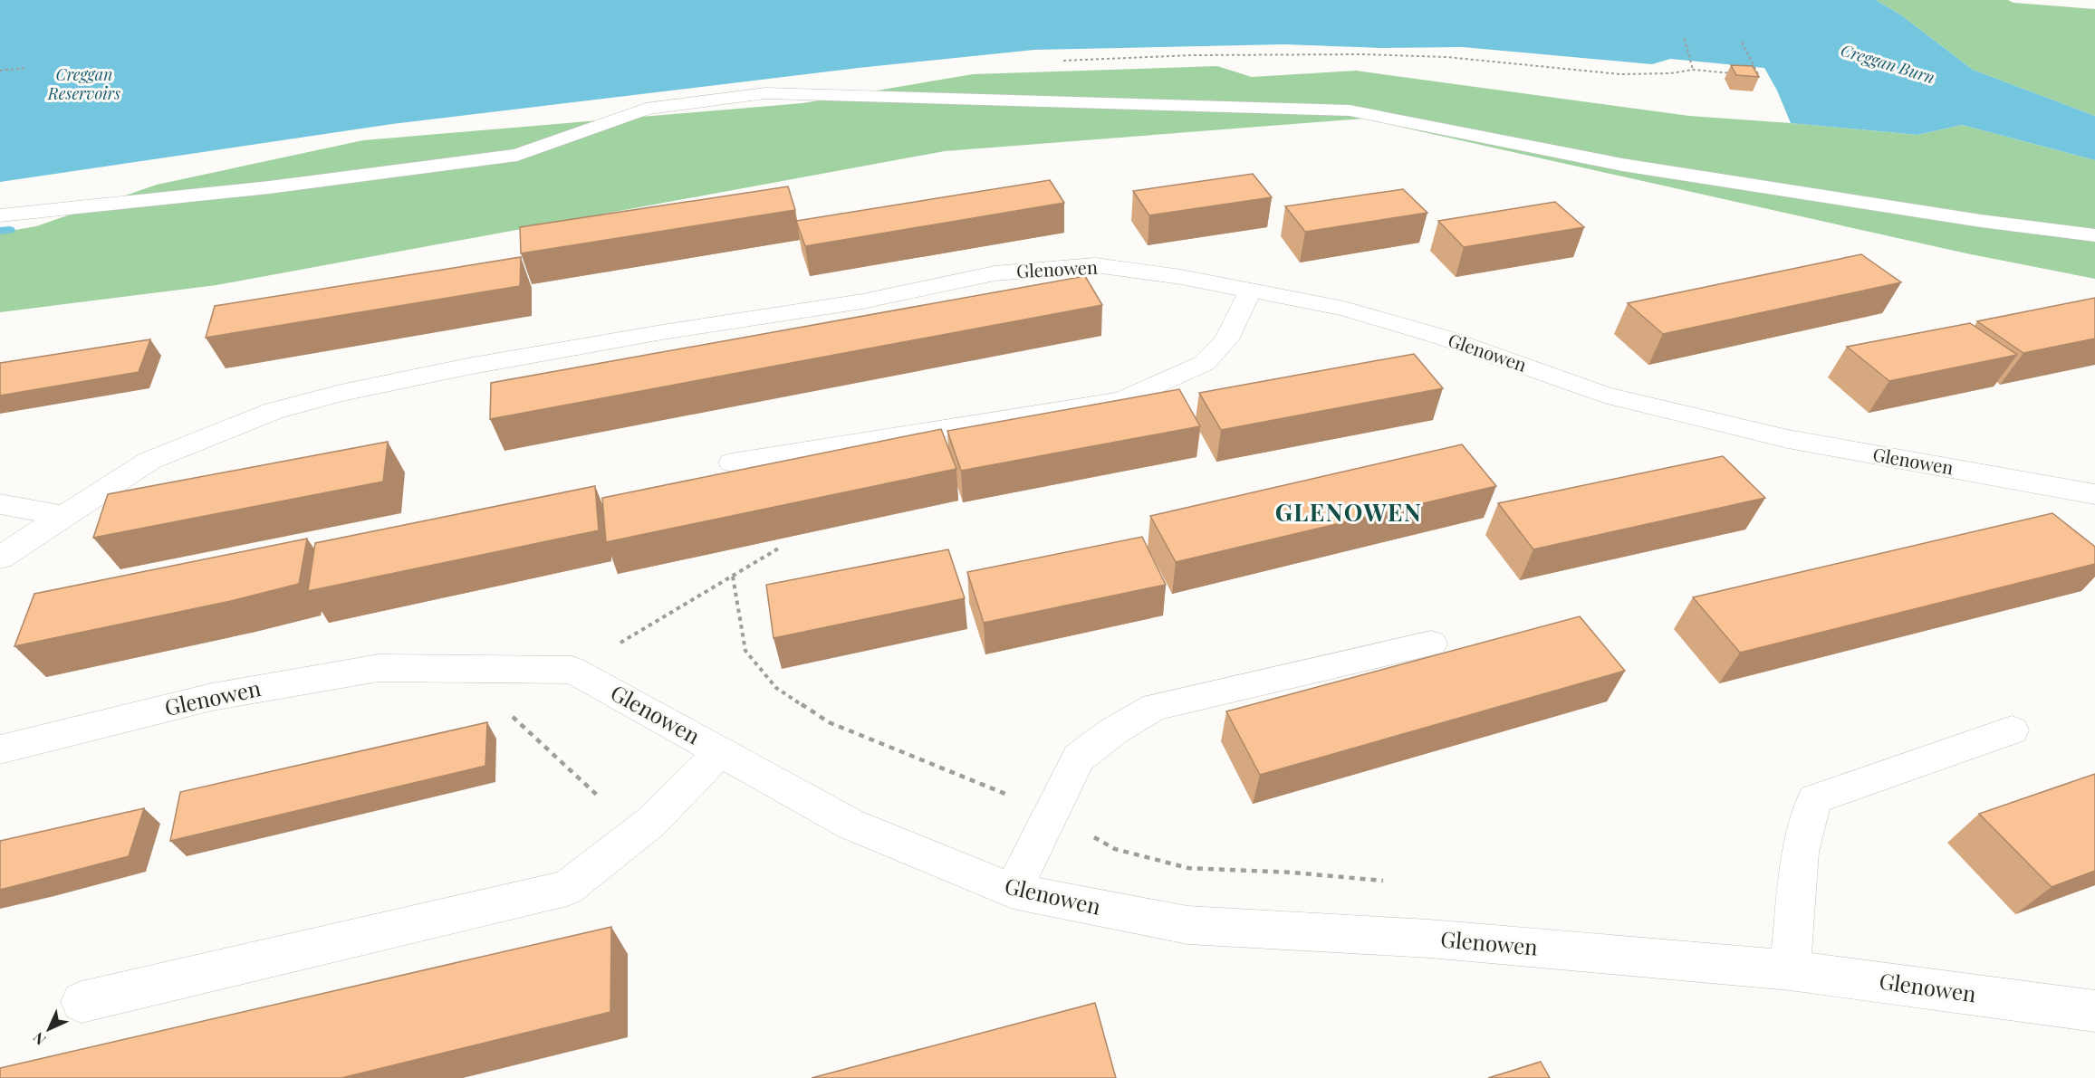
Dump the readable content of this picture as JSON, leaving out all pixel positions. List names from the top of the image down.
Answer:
{
  "streets": {
    "street": ["Glenowen"]
  },
  "districts": ["GLENOWEN"],
  "water": ["Creggan Burn", "Creggan Reservoirs"],
  "north": "bottom left"
}
